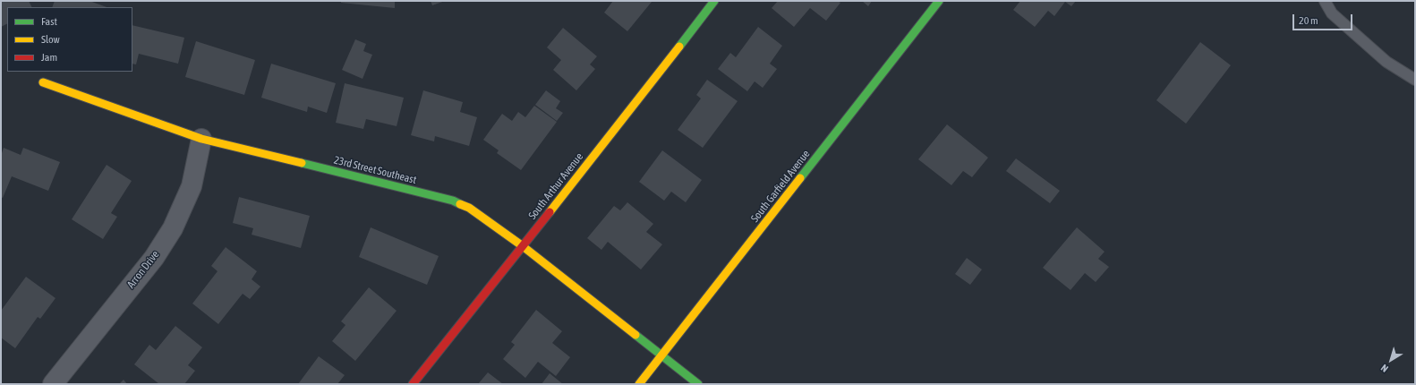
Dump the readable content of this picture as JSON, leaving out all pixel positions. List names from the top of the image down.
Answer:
{
  "streets": {
    "street": [
      "23rd Street Southeast",
      "South Arthur Avenue",
      "South Garfield Avenue",
      "Arron Drive"
    ]
  },
  "crossings": [
    ["23rd Street Southeast", "South Arthur Avenue"],
    ["23rd Street Southeast", "South Garfield Avenue"],
    ["23rd Street Southeast", "Arron Drive"]
  ],
  "legend": ["Fast", "Slow", "Jam"],
  "scale_bar": "20 m",
  "north": "bottom left"
}
